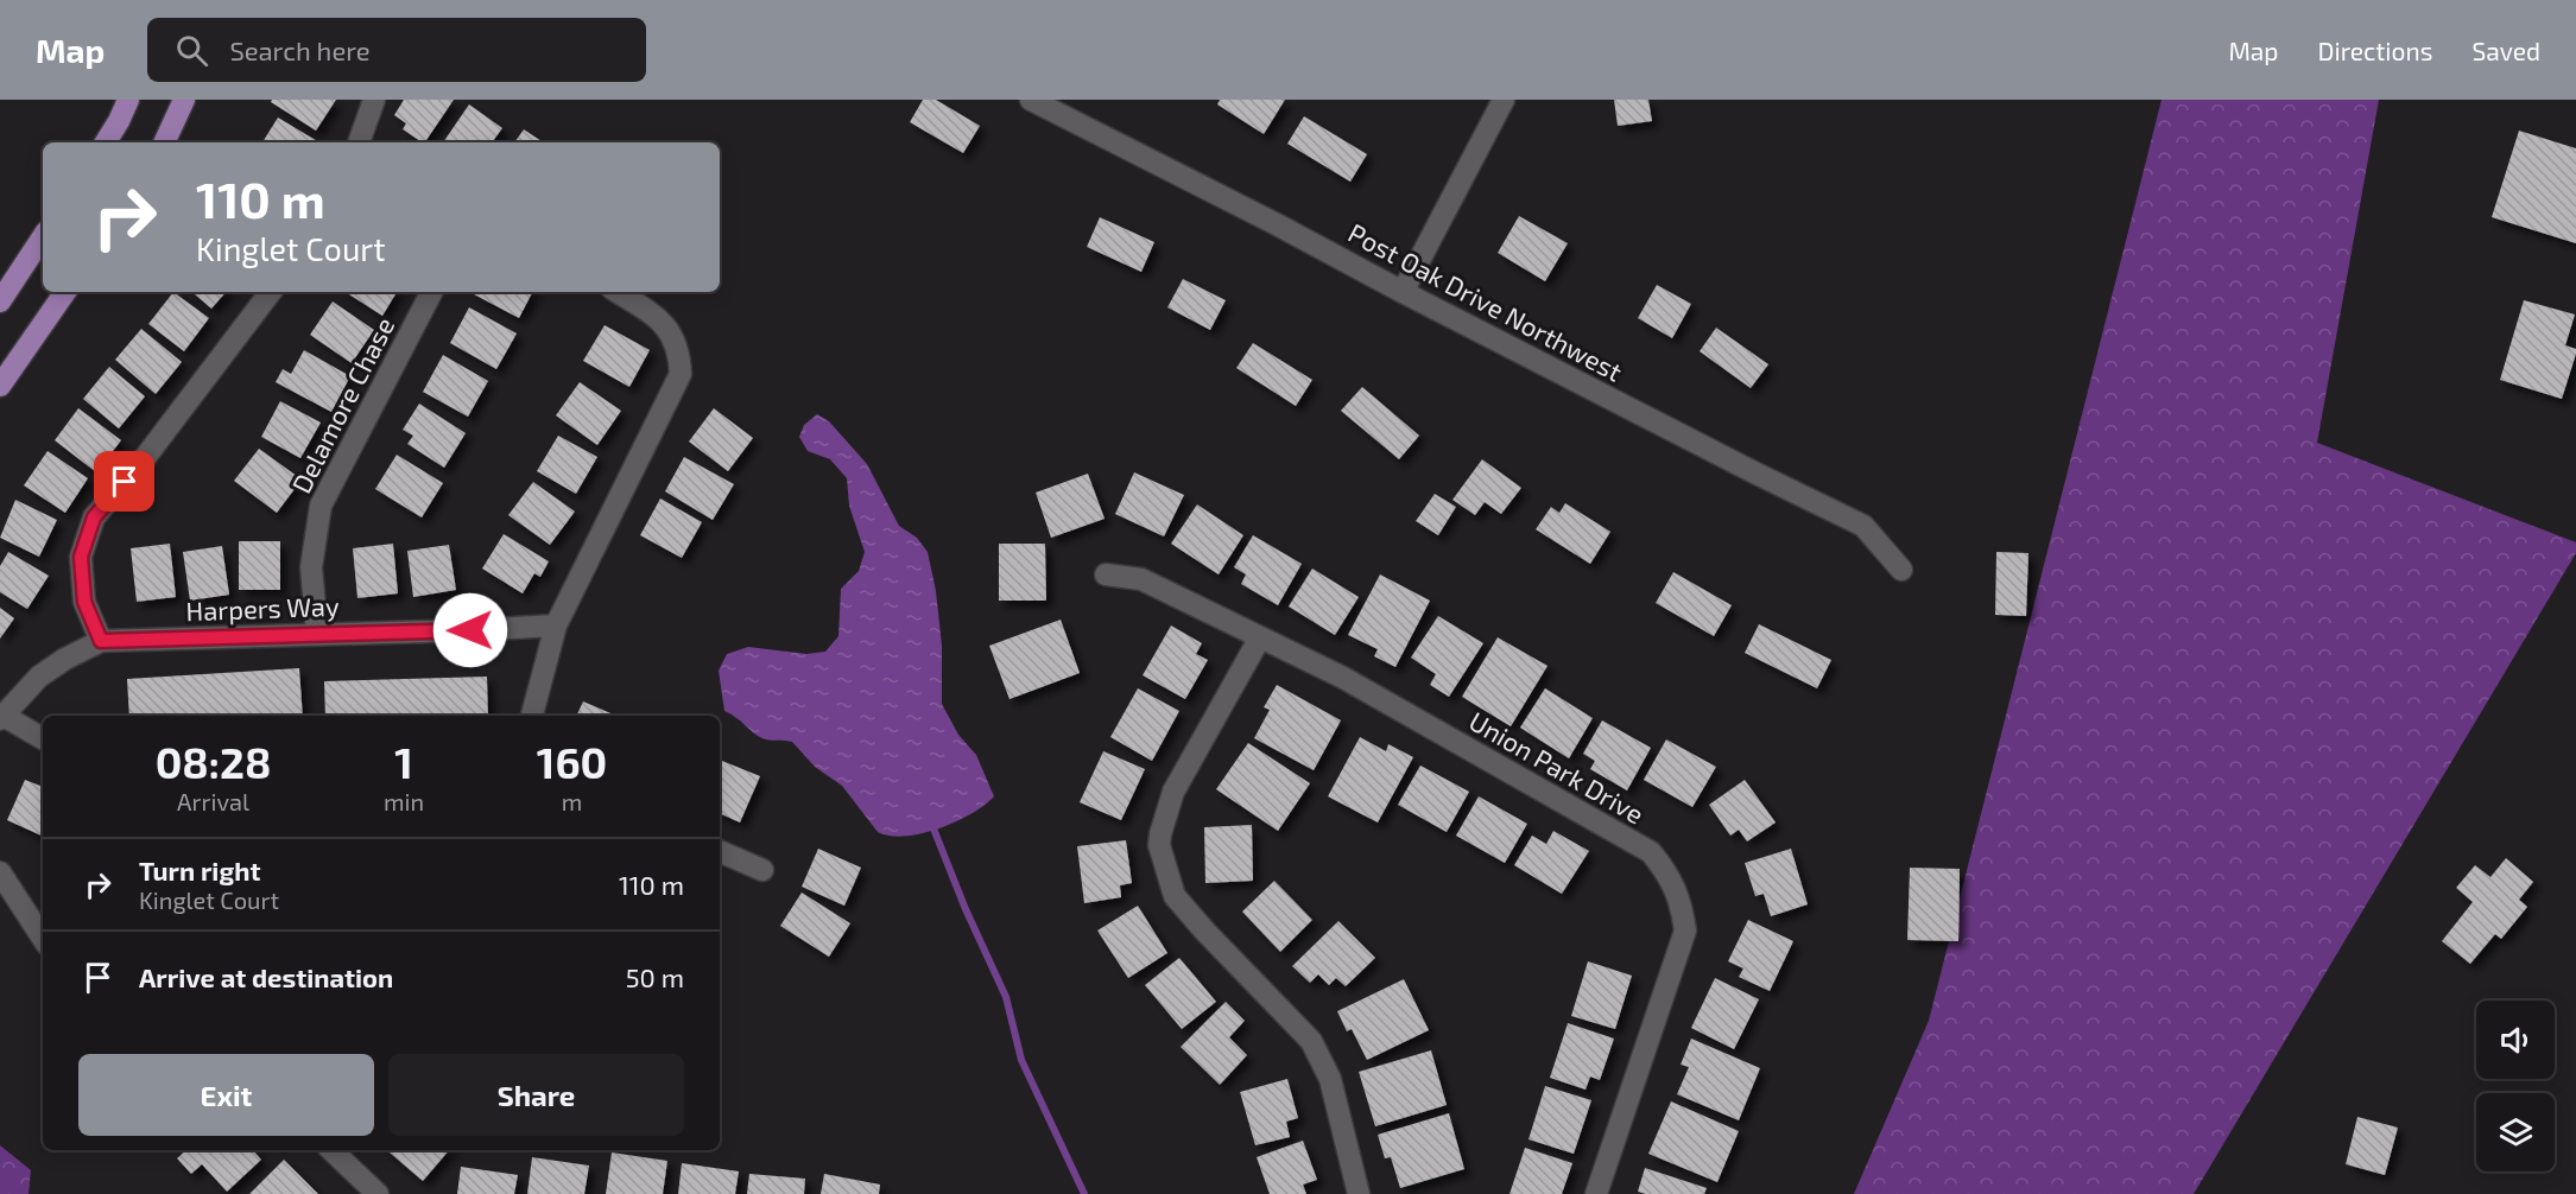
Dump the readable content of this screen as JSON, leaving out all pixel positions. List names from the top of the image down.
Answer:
{
  "streets": {
    "street": [
      "Post Oak Drive Northwest",
      "Delamore Chase",
      "Harpers Way",
      "Union Park Drive"
    ]
  },
  "crossings": [
    ["Delamore Chase", "Harpers Way"]
  ],
  "page": {
    "header": "Map",
    "search": "Search here",
    "nav": ["Map", "Directions", "Saved"],
    "turn": ["110 m", "Kinglet Court"],
    "eta": [
      "08:28",
      "Arrival",
      "1",
      "min",
      "160",
      "m"
    ],
    "list": [
      {
        "name": "Turn right",
        "note": "Kinglet Court",
        "value": "110 m"
      },
      {
        "name": "Arrive at destination",
        "value": "50 m"
      }
    ],
    "buttons": ["Exit", "Share"]
  }
}
